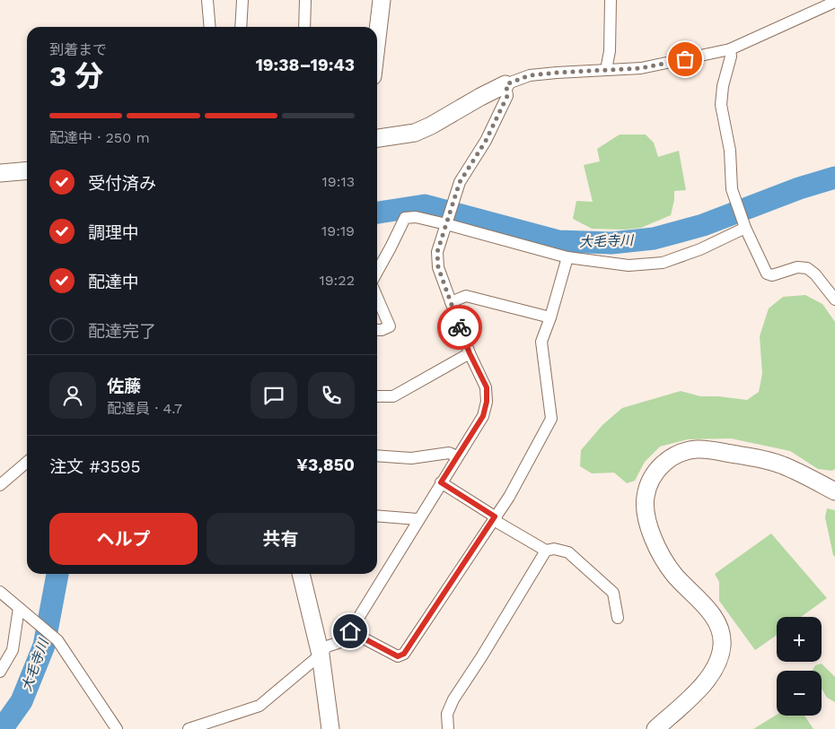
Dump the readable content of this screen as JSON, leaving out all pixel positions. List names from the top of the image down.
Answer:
{
  "water": ["大毛寺川"],
  "page": {
    "heading": ["3 分", "到着まで", "19:38–19:43"],
    "panel": [
      "佐藤",
      "配達員 · 4.7",
      "注文 #3595",
      "¥3,850"
    ],
    "bar": "配達中 · 250 m",
    "list": [
      ["受付済み", "19:13"],
      ["調理中", "19:19"],
      ["配達中", "19:22"],
      "配達完了"
    ],
    "buttons": ["ヘルプ", "共有"],
    "map_buttons": ["+", "−"]
  }
}
